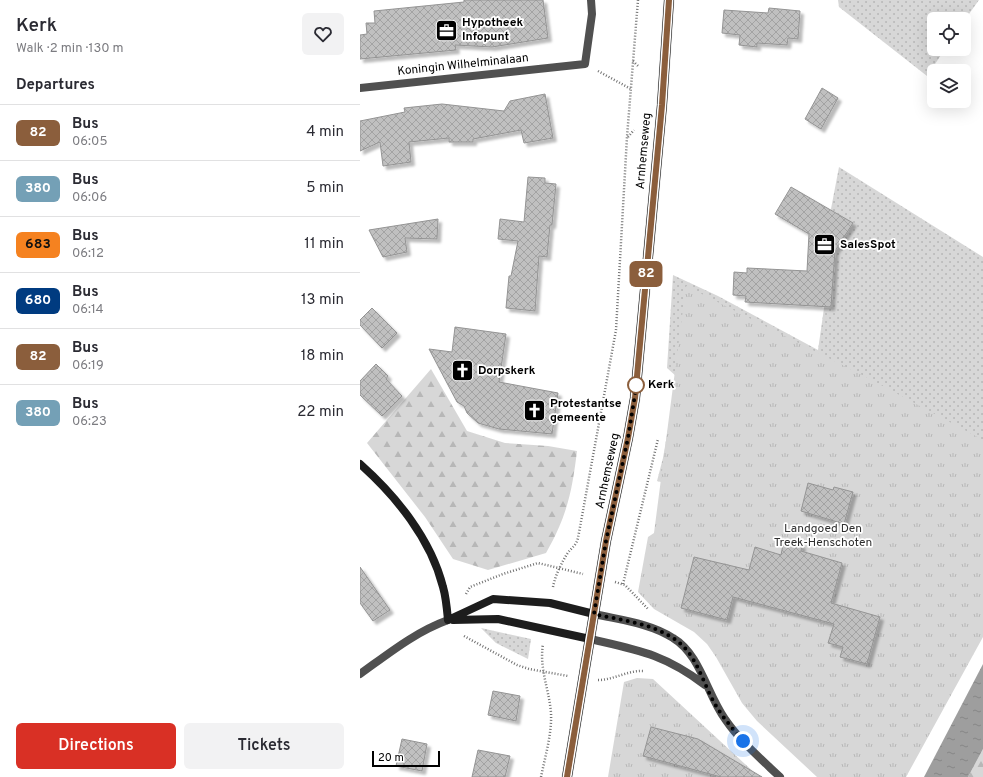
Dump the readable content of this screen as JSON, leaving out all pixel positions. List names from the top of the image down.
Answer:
{
  "streets": {
    "main road": ["Arnhemseweg"],
    "street": ["Koningin Wilhelminalaan"]
  },
  "parks": ["Landgoed Den Treek-Henschoten"],
  "places": {
    "office": ["Hypotheek Infopunt", "SalesSpot"],
    "church": ["Dorpskerk", "Protestantse gemeente"],
    "other": ["Kerk"]
  },
  "lines": ["bus line 82"],
  "scale_bar": "20 m",
  "page": {
    "heading": [
      ["Kerk", "Walk · 2 min · 130 m"],
      "Departures"
    ],
    "on_map": "82",
    "list": [
      {
        "mark": "82",
        "name": "Bus",
        "note": "06:05",
        "value": "4 min"
      },
      {
        "mark": "380",
        "name": "Bus",
        "note": "06:06",
        "value": "5 min"
      },
      {
        "mark": "683",
        "name": "Bus",
        "note": "06:12",
        "value": "11 min"
      },
      {
        "mark": "680",
        "name": "Bus",
        "note": "06:14",
        "value": "13 min"
      },
      {
        "mark": "82",
        "name": "Bus",
        "note": "06:19",
        "value": "18 min"
      },
      {
        "mark": "380",
        "name": "Bus",
        "note": "06:23",
        "value": "22 min"
      }
    ],
    "buttons": ["Directions", "Tickets"],
    "scale": "20 m"
  }
}
